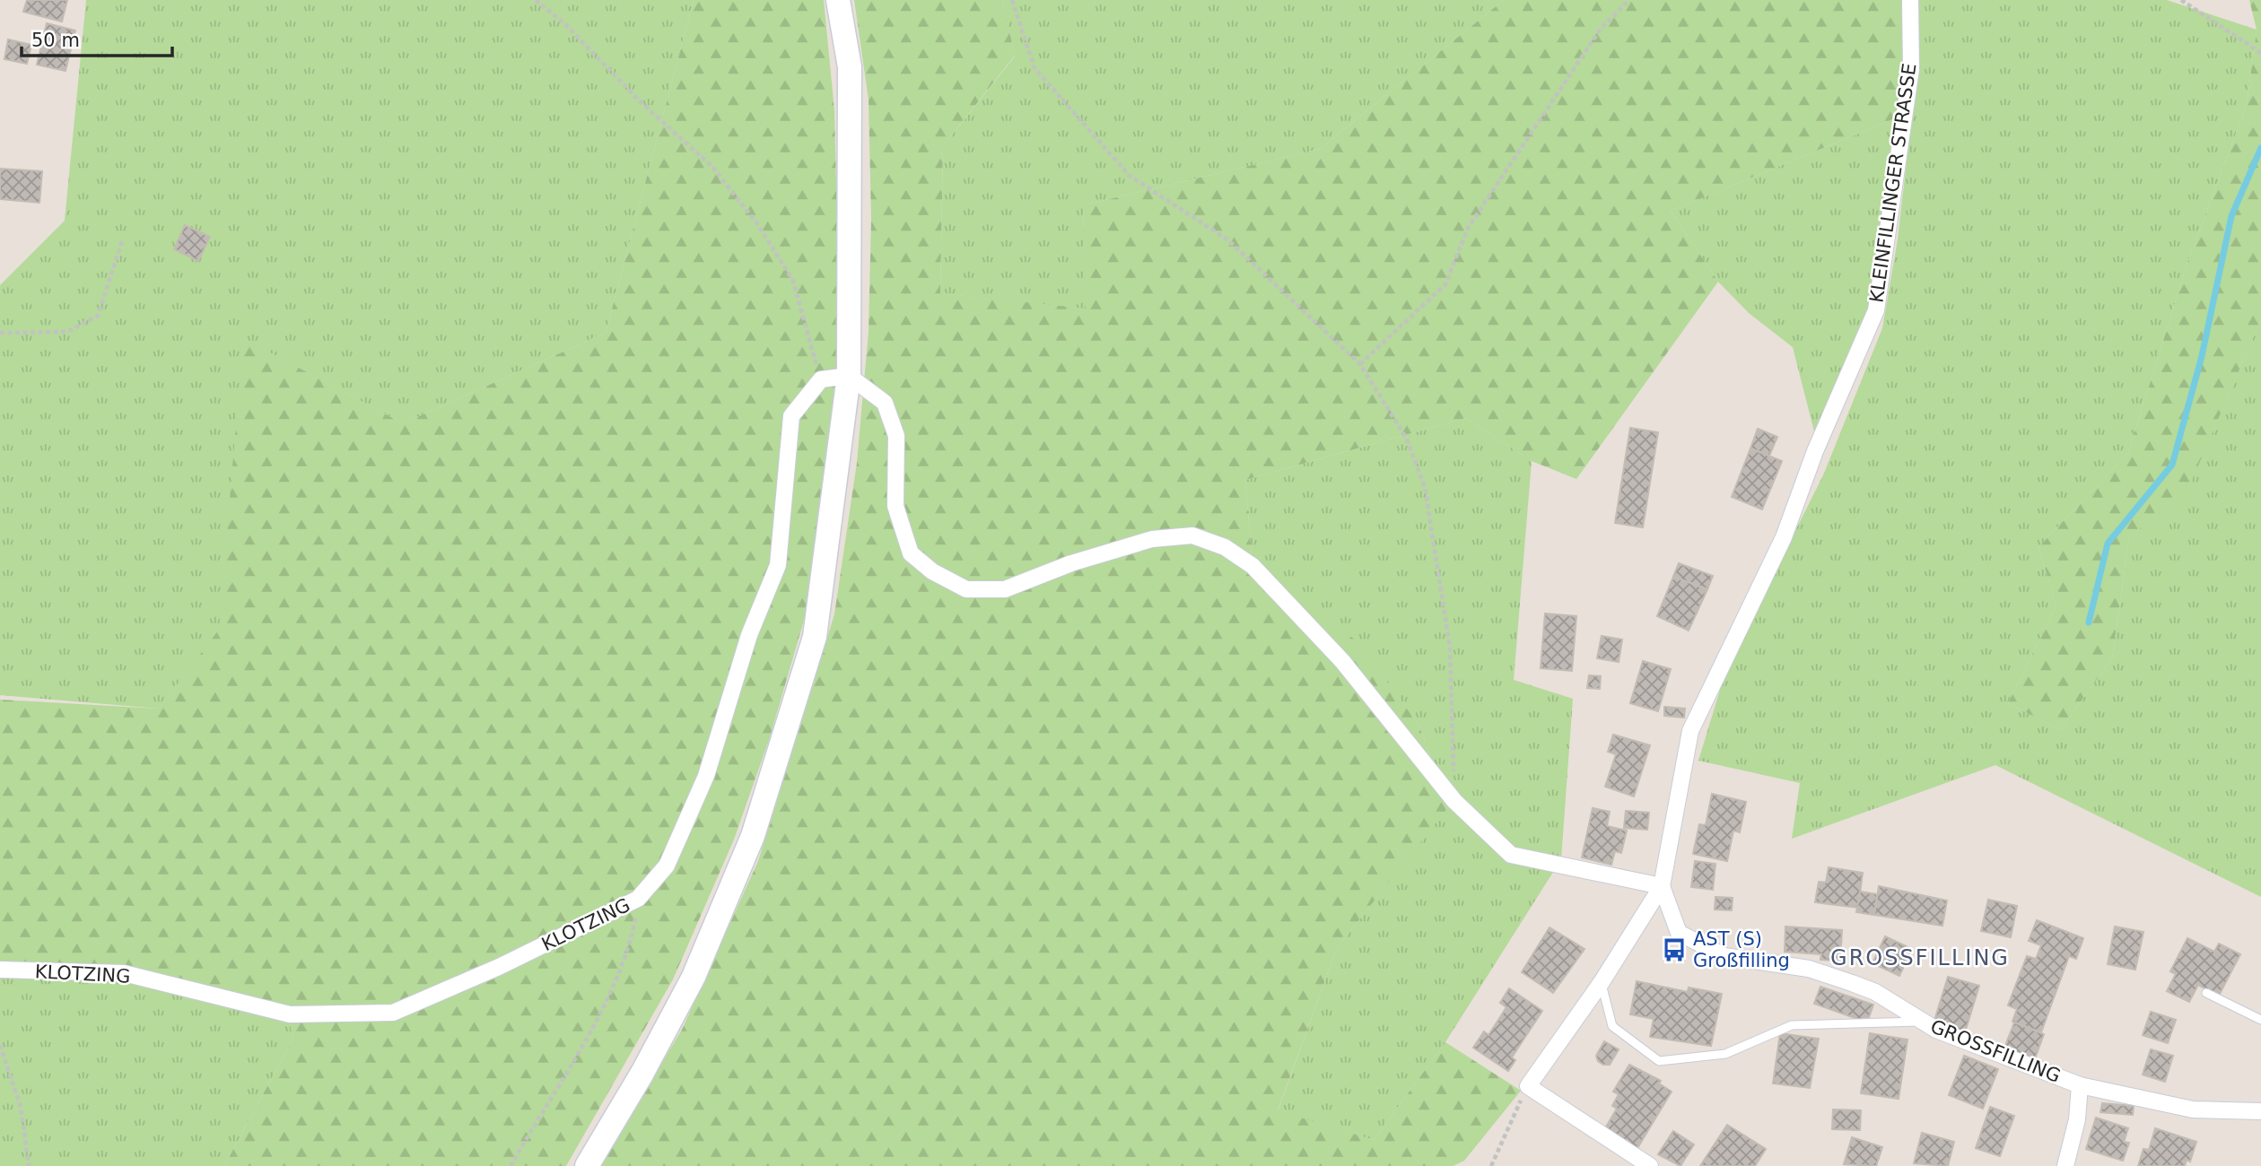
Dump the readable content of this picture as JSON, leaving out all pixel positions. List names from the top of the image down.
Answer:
{
  "streets": {
    "street": ["KLEINFILLINGER STRASSE", "KLOTZING", "GROSSFILLING"]
  },
  "crossings": [
    ["KLEINFILLINGER STRASSE", "GROSSFILLING"]
  ],
  "districts": ["GROSSFILLING"],
  "places": {
    "bus stop": ["AST (S) Großfilling"]
  },
  "scale_bar": "50 m"
}
